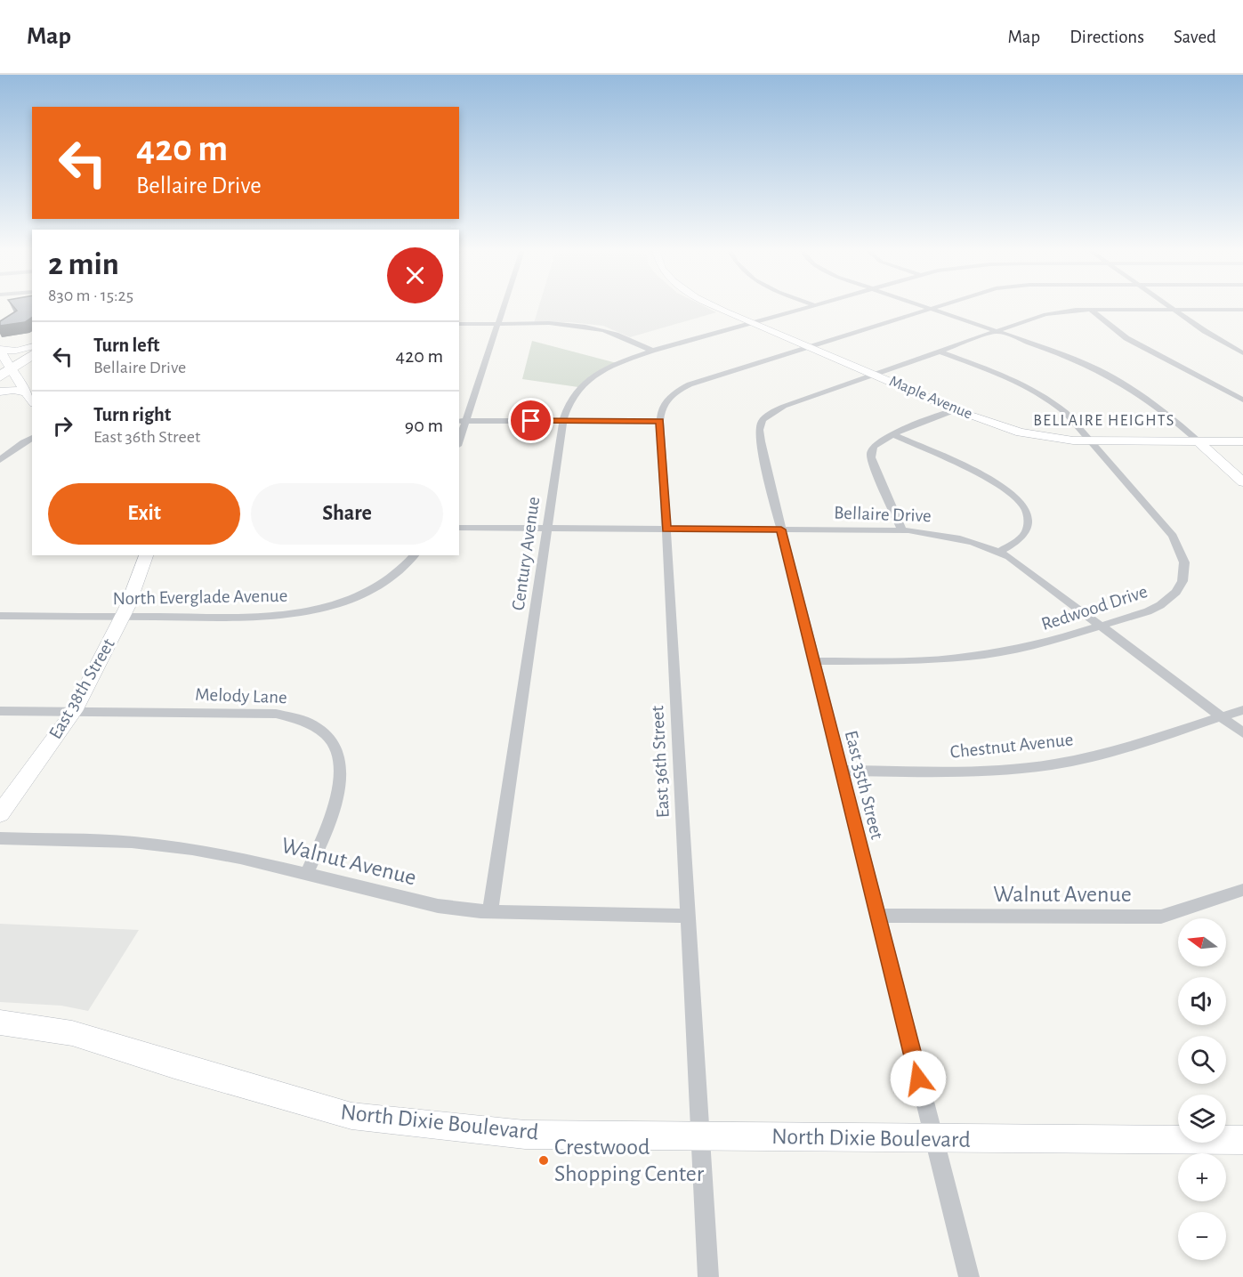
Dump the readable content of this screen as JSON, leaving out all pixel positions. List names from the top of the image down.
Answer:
{
  "streets": {
    "street": [
      "Maple Avenue",
      "Bellaire Drive",
      "Century Avenue",
      "North Everglade Avenue",
      "Redwood Drive",
      "East 38th Street",
      "Melody Lane",
      "Chestnut Avenue",
      "East 36th Street",
      "East 35th Street",
      "Walnut Avenue",
      "North Dixie Boulevard"
    ]
  },
  "crossings": [
    ["Maple Avenue", "Century Avenue"],
    ["Maple Avenue", "Redwood Drive"],
    ["Maple Avenue", "East 36th Street"],
    ["Maple Avenue", "East 35th Street"],
    ["Bellaire Drive", "Century Avenue"],
    ["Bellaire Drive", "Redwood Drive"],
    ["Bellaire Drive", "Chestnut Avenue"],
    ["Bellaire Drive", "East 36th Street"],
    ["Bellaire Drive", "East 35th Street"],
    ["Century Avenue", "Walnut Avenue"],
    ["North Everglade Avenue", "East 38th Street"],
    ["Redwood Drive", "East 35th Street"],
    ["East 38th Street", "Melody Lane"],
    ["Melody Lane", "Walnut Avenue"],
    ["Chestnut Avenue", "East 35th Street"],
    ["East 36th Street", "Walnut Avenue"],
    ["East 36th Street", "North Dixie Boulevard"],
    ["East 35th Street", "Walnut Avenue"],
    ["East 35th Street", "North Dixie Boulevard"]
  ],
  "districts": ["BELLAIRE HEIGHTS"],
  "places": ["Crestwood Shopping Center"],
  "north": "left",
  "page": {
    "header": "Map",
    "nav": ["Map", "Directions", "Saved"],
    "turn": ["420 m", "Bellaire Drive"],
    "heading": ["2 min", "830 m · 15:25"],
    "list": [
      {
        "name": "Turn left",
        "note": "Bellaire Drive",
        "value": "420 m"
      },
      {
        "name": "Turn right",
        "note": "East 36th Street",
        "value": "90 m"
      }
    ],
    "buttons": ["Exit", "Share"],
    "map_buttons": ["+", "−"]
  }
}
